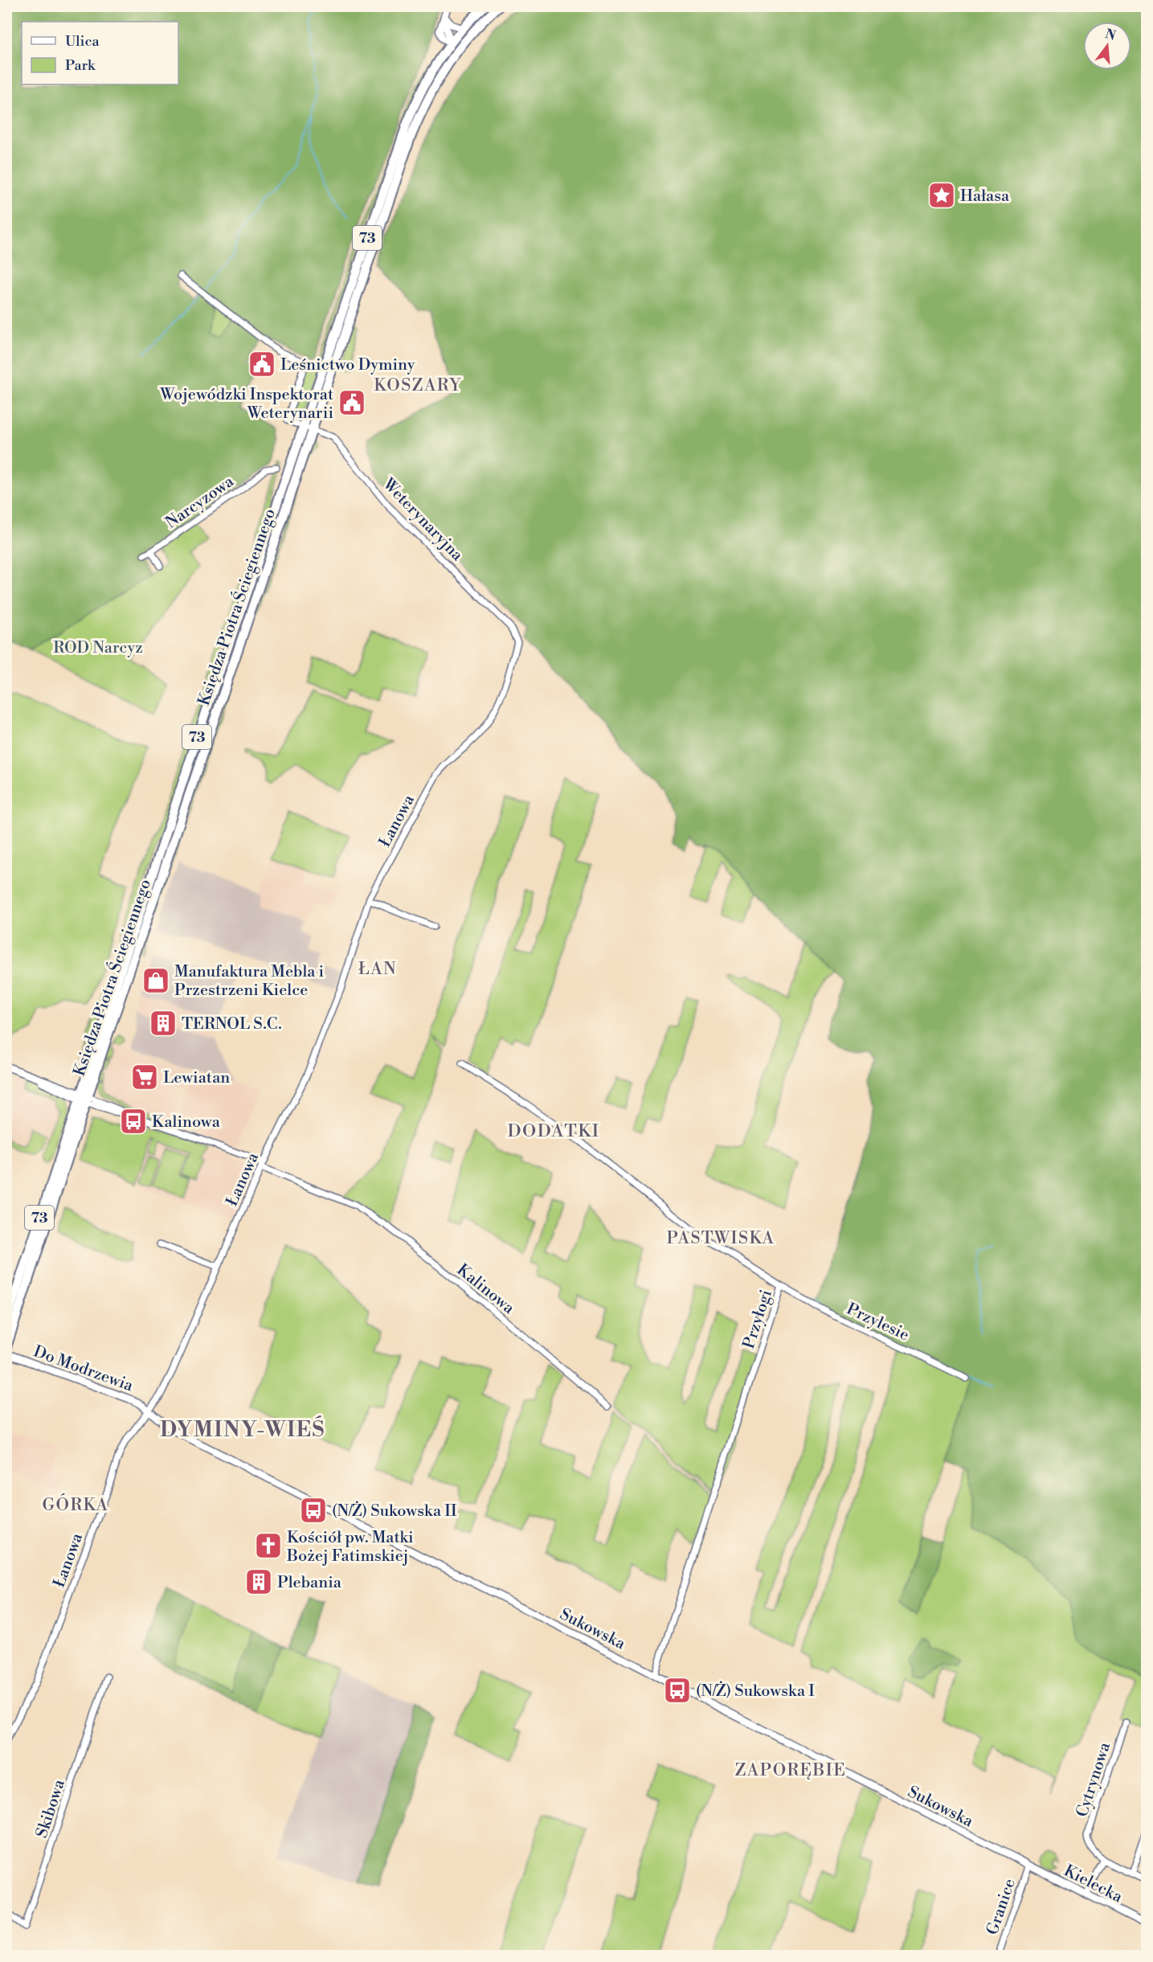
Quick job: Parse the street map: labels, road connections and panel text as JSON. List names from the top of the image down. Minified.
{"streets":{"main road":["73","Księdza Piotra Ściegiennego"],"street":["Narcyzowa","Weterynaryjna","Łanowa","Kalinowa","Przyłogi","Przylesie","Do Modrzewia","Sukowska","Cytrynowa","Skibowa","Kielecka","Granice"]},"crossings":[["73","Księdza Piotra Ściegiennego"],["Weterynaryjna","Księdza Piotra Ściegiennego"],["Weterynaryjna","Łanowa"],["Księdza Piotra Ściegiennego","Kalinowa"],["Łanowa","Kalinowa"],["Łanowa","Do Modrzewia"],["Łanowa","Sukowska"],["Przyłogi","Przylesie"],["Przyłogi","Sukowska"],["Do Modrzewia","Sukowska"],["Sukowska","Kielecka"],["Sukowska","Granice"],["Kielecka","Granice"]],"districts":["KOSZARY","ŁAN","DODATKI","PASTWISKA","DYMINY-WIEŚ","GÓRKA","ZAPORĘBIE"],"parks":["ROD Narcyz"],"places":{"place":["Hałasa"],"public building":["Leśnictwo Dyminy","Wojewódzki Inspektorat Weterynarii"],"shop":["Manufaktura Mebla i Przestrzeni Kielce"],"building":["TERNOL S.C.","Plebania"],"supermarket":["Lewiatan"],"bus stop":["Kalinowa","(N/Ż) Sukowska II","(N/Ż) Sukowska I"],"church":["Kościół pw. Matki Bożej Fatimskiej"]},"legend":["Ulica","Park"],"north":"top"}
